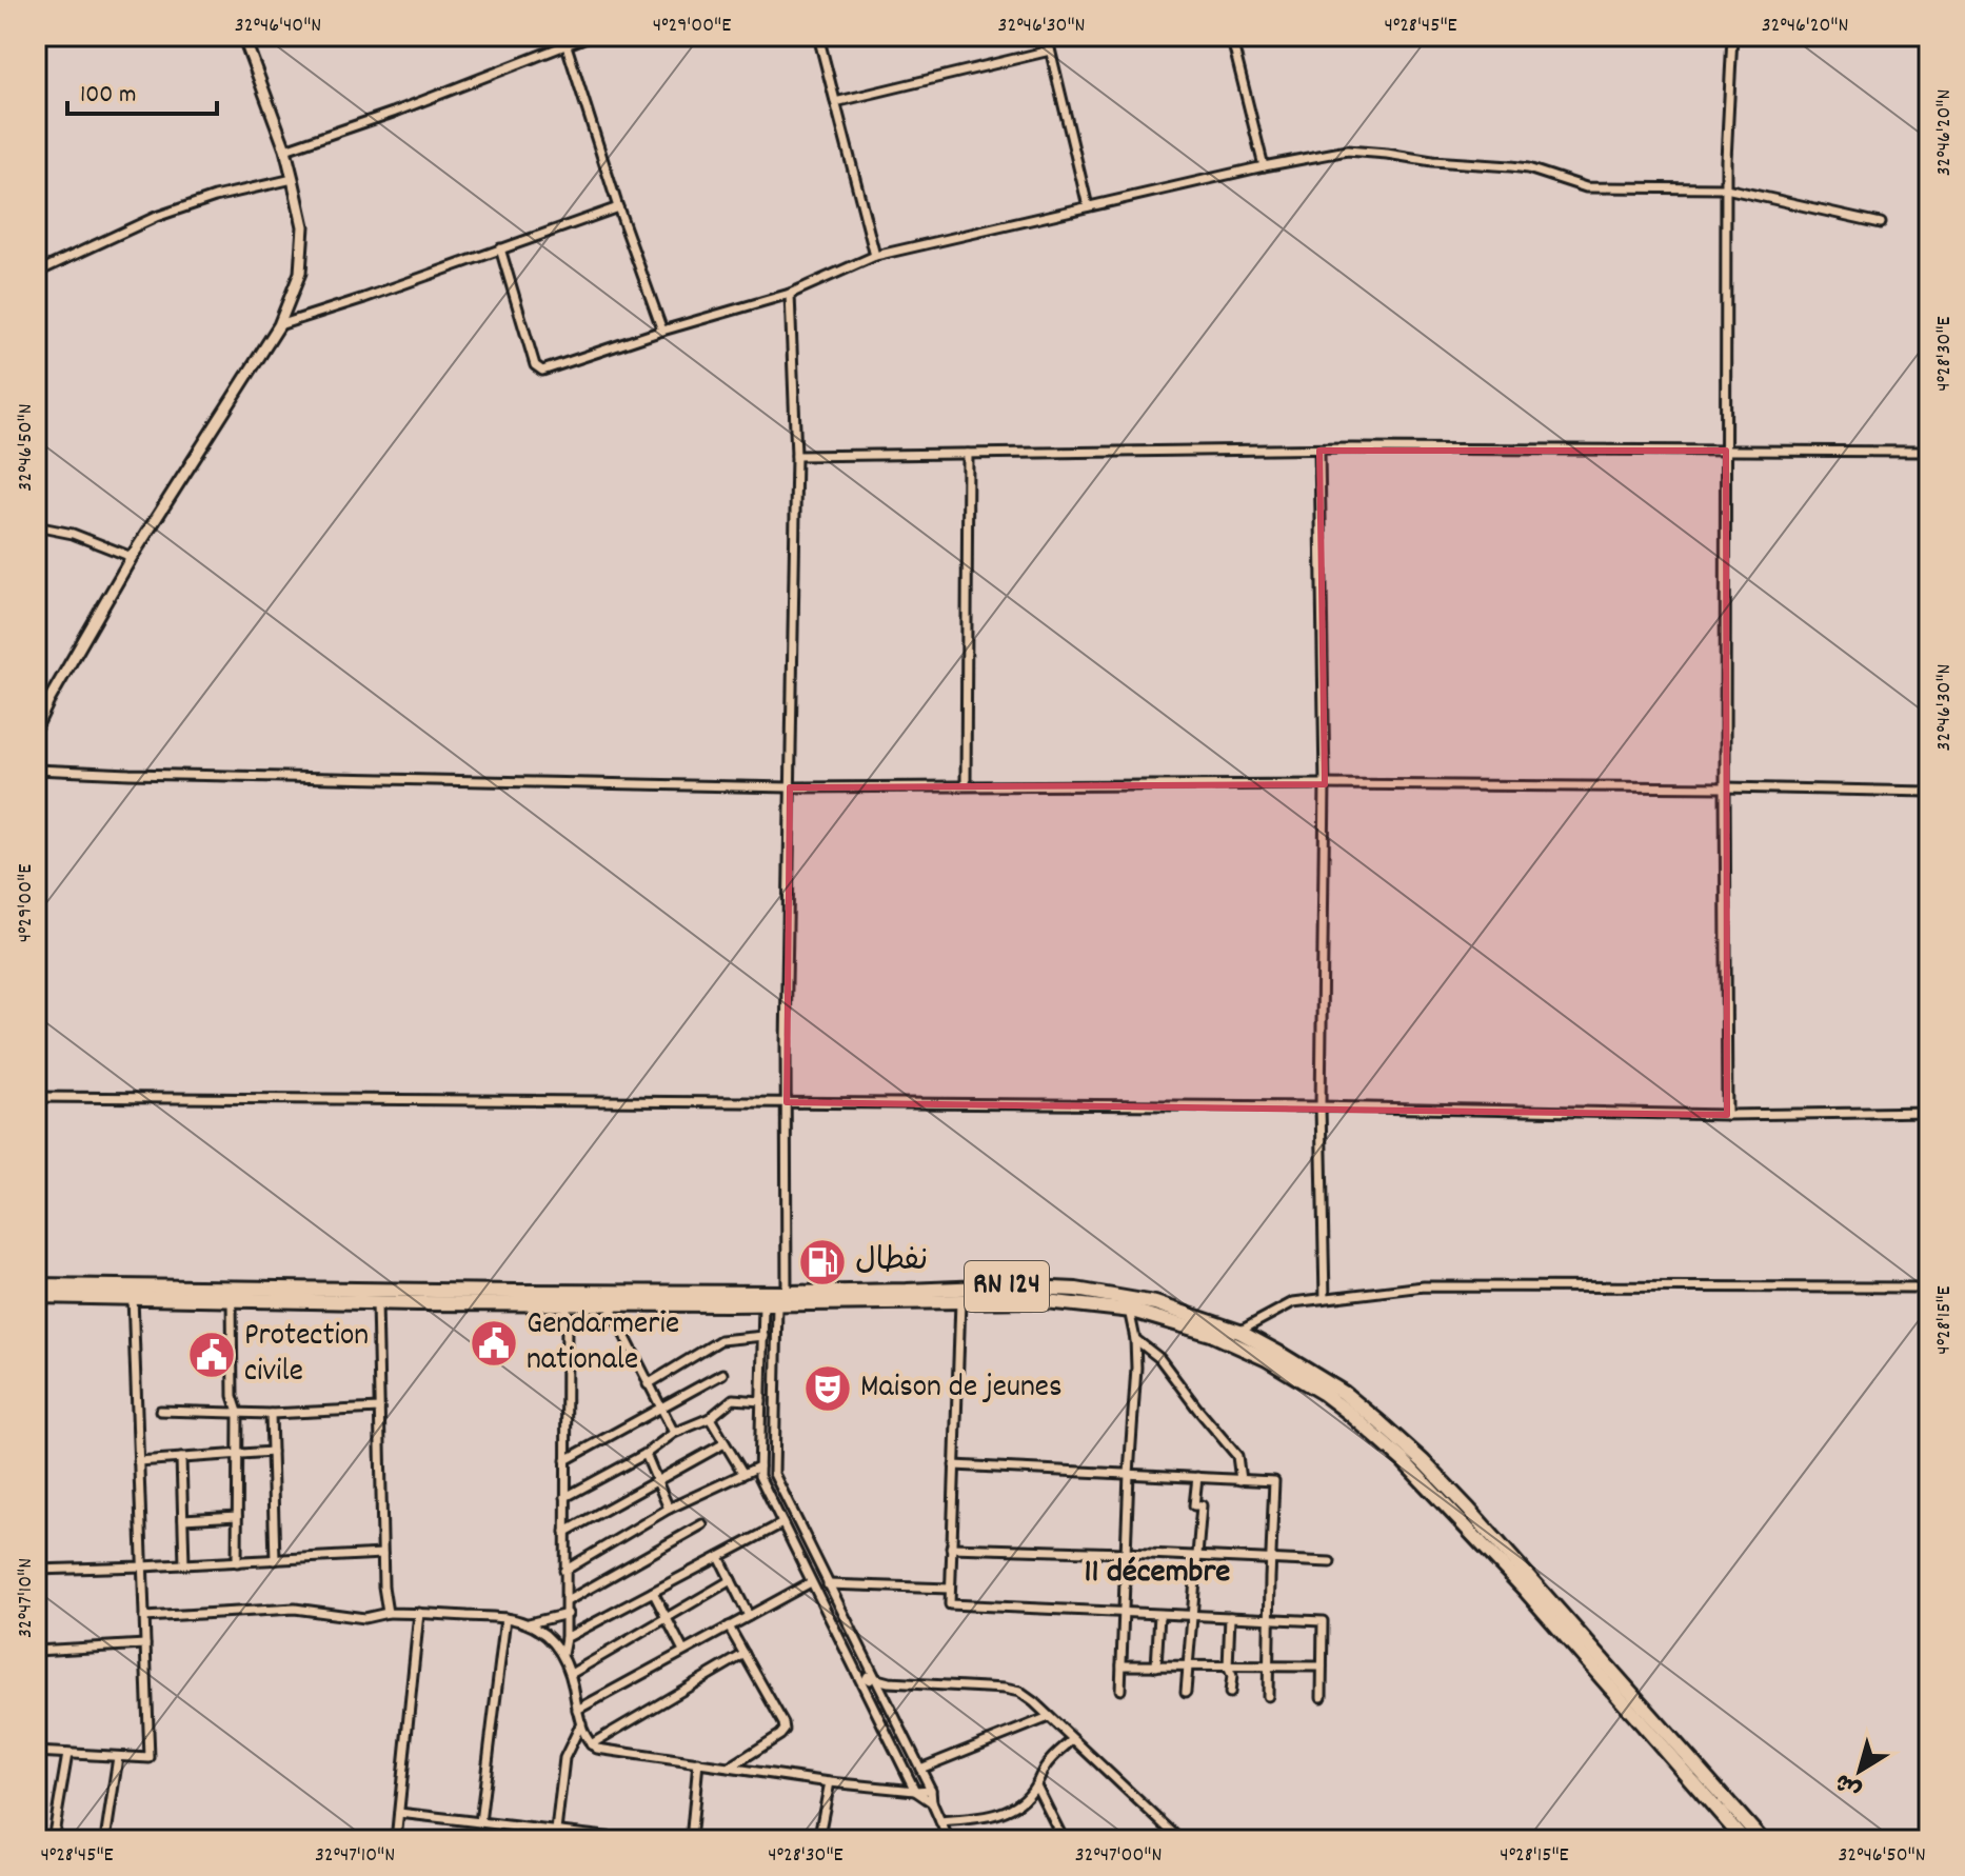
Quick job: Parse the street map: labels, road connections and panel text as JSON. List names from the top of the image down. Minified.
{"streets":{"main road":["RN 124"]},"districts":["11 décembre"],"places":{"fuel station":["نفطال"],"public building":["Gendarmerie nationale","Protection civile"],"theatre":["Maison de jeunes"]},"scale_bar":"100 m","north":"bottom left","coordinates":["32°46'40\"N","4°29'00\"E","32°46'30\"N","4°28'45\"E","32°46'20\"N","4°28'30\"E","32°46'50\"N","4°28'15\"E","32°47'10\"N","32°47'00\"N"]}
